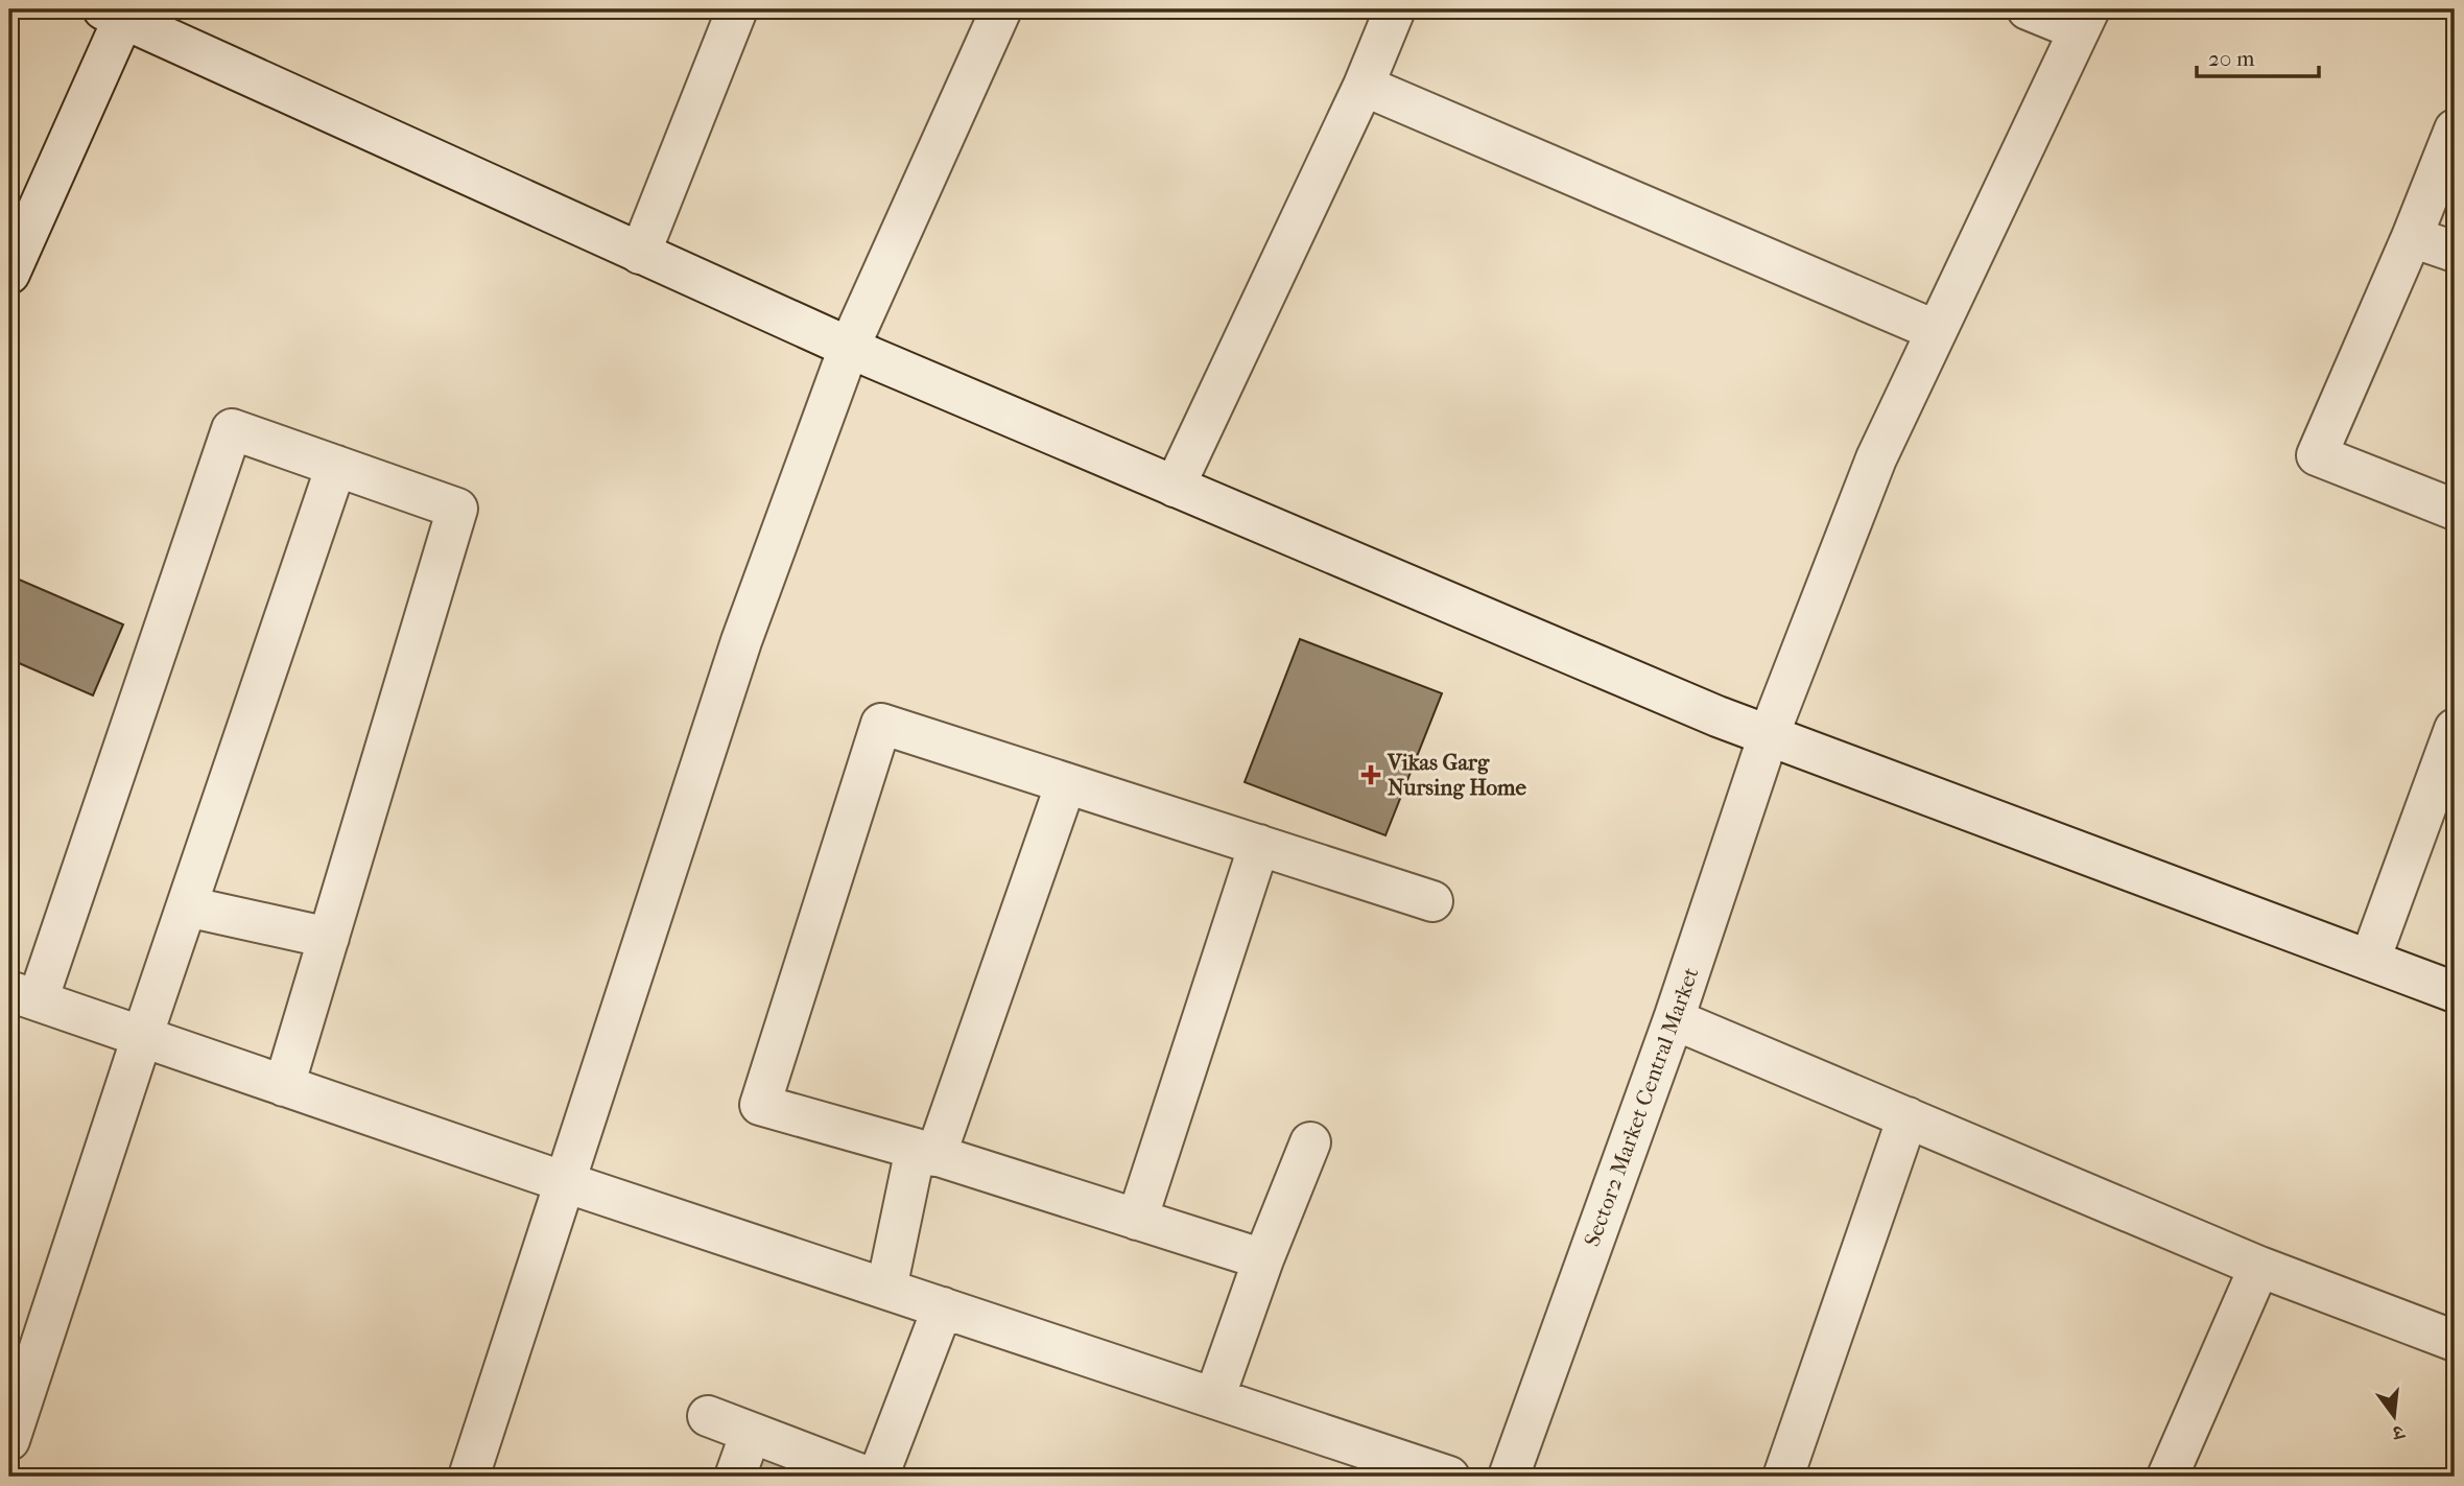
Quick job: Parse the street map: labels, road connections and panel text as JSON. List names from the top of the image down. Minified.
{"streets":{"street":["Sector2 Market Central Market"]},"places":{"health":["Vikas Garg Nursing Home"]},"scale_bar":"20 m","north":"bottom"}
